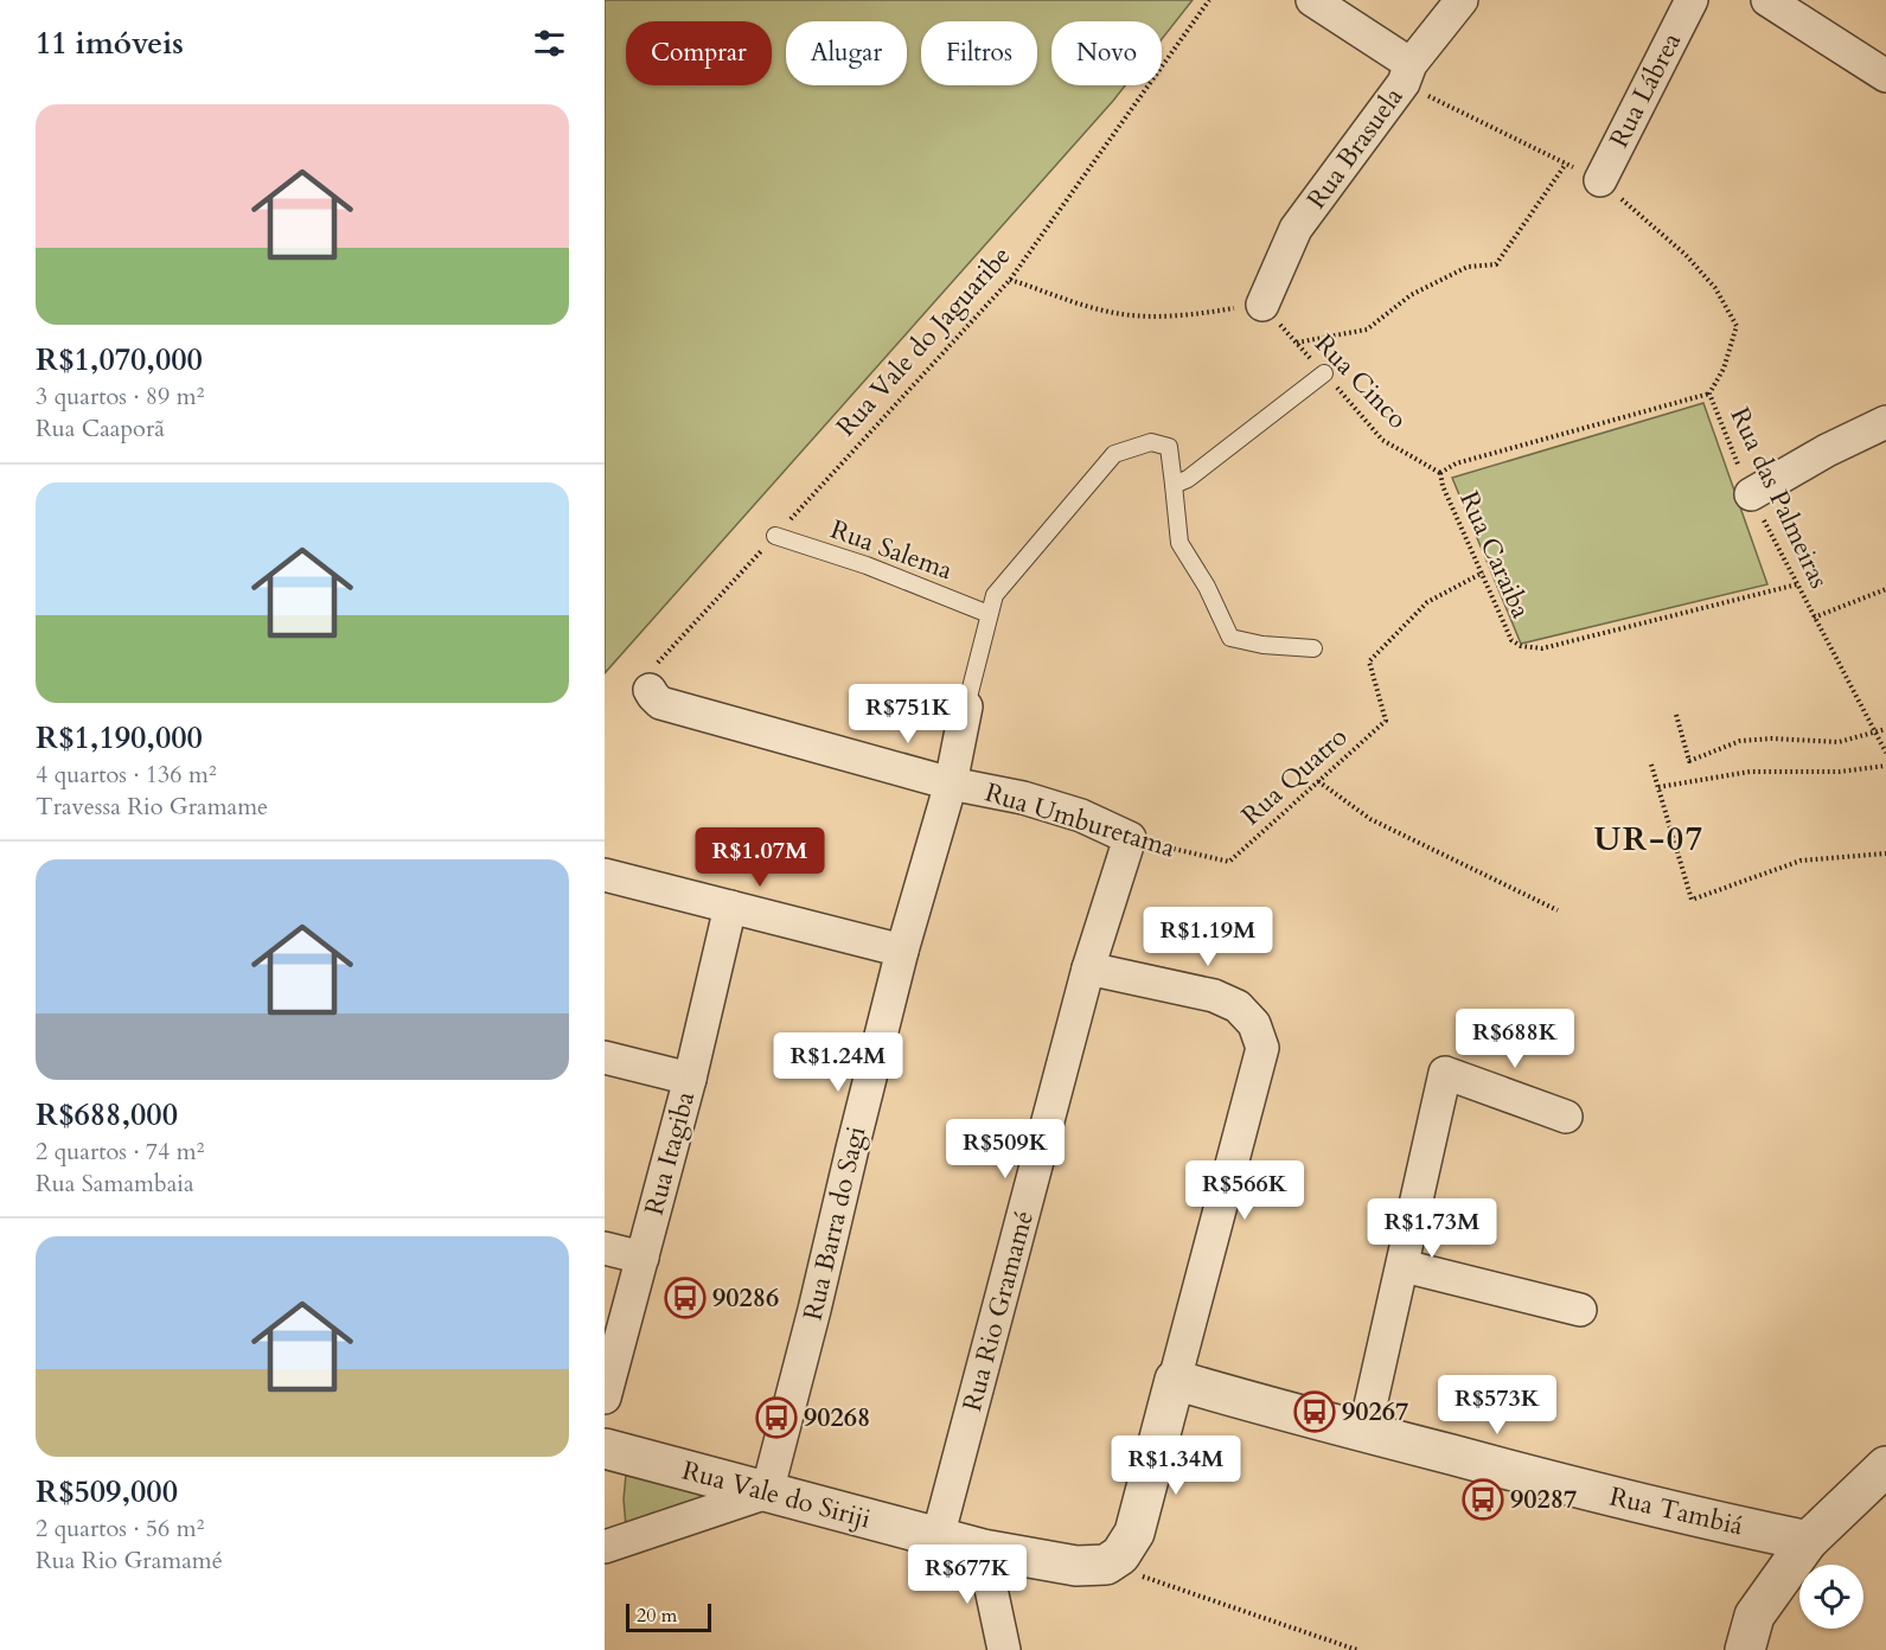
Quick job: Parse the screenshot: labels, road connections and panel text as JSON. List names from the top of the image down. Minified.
{"streets":{"street":["Rua Lábrea","Rua Brasuela","Rua Umburetama","Rua Itagiba","Rua Barra do Sagi","Rua Rio Gramamé","Rua Vale do Siriji","Rua Tambiá"],"lane":["Rua Salema"],"path":["Rua Vale do Jaguaribe","Rua Cinco","Rua das Palmeiras","Rua Caraiba","Rua Quatro"]},"crossings":[["Rua Lábrea","Rua das Palmeiras"],["Rua Brasuela","Rua Cinco"],["Rua Brasuela","Rua das Palmeiras"],["Rua Vale do Jaguaribe","Rua Salema"],["Rua Vale do Jaguaribe","Rua Umburetama"],["Rua Cinco","Rua Caraiba"],["Rua das Palmeiras","Rua Caraiba"],["Rua Caraiba","Rua Quatro"],["Rua Quatro","Rua Umburetama"],["Rua Umburetama","Rua Barra do Sagi"],["Rua Umburetama","Rua Rio Gramamé"],["Rua Barra do Sagi","Rua Vale do Siriji"],["Rua Rio Gramamé","Rua Vale do Siriji"]],"districts":["UR-07"],"places":{"bus stop":["90286","90267","90268","90287"]},"scale_bar":"20 m","page":{"heading":"11 imóveis","chip":["Comprar","Alugar","Filtros","Novo"],"list":[{"name":"R$1,070,000","note":"3 quartos · 89 m² · Rua Caaporã"},{"name":"R$1,190,000","note":"4 quartos · 136 m² · Travessa Rio Gramame"},{"name":"R$688,000","note":"2 quartos · 74 m² · Rua Samambaia"},{"name":"R$509,000","note":"2 quartos · 56 m² · Rua Rio Gramamé"}],"price":["R$751K","R$1.07M","R$1.19M","R$688K","R$1.24M","R$509K","R$566K","R$1.73M","R$573K","R$1.34M","R$677K"],"scale":"20 m"}}
